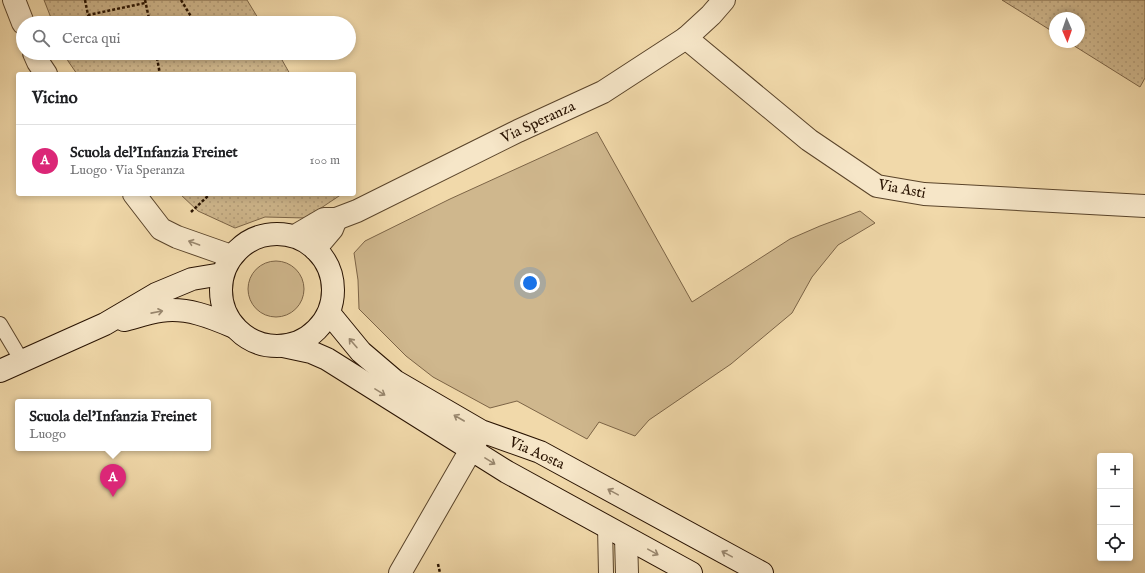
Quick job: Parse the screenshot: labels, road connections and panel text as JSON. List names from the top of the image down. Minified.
{"streets":{"street":["Via Speranza","Via Asti","Via Aosta"]},"crossings":[["Via Speranza","Via Asti"],["Via Speranza","Via Aosta"]],"north":"bottom","page":{"search":"Cerca qui","heading":"Vicino","list":[{"mark":"A","name":"Scuola del'Infanzia Freinet","note":"Luogo · Via Speranza","value":"100 m"}],"popup":["Scuola del'Infanzia Freinet","Luogo"],"map_buttons":["+","−"],"pins":"A"}}
